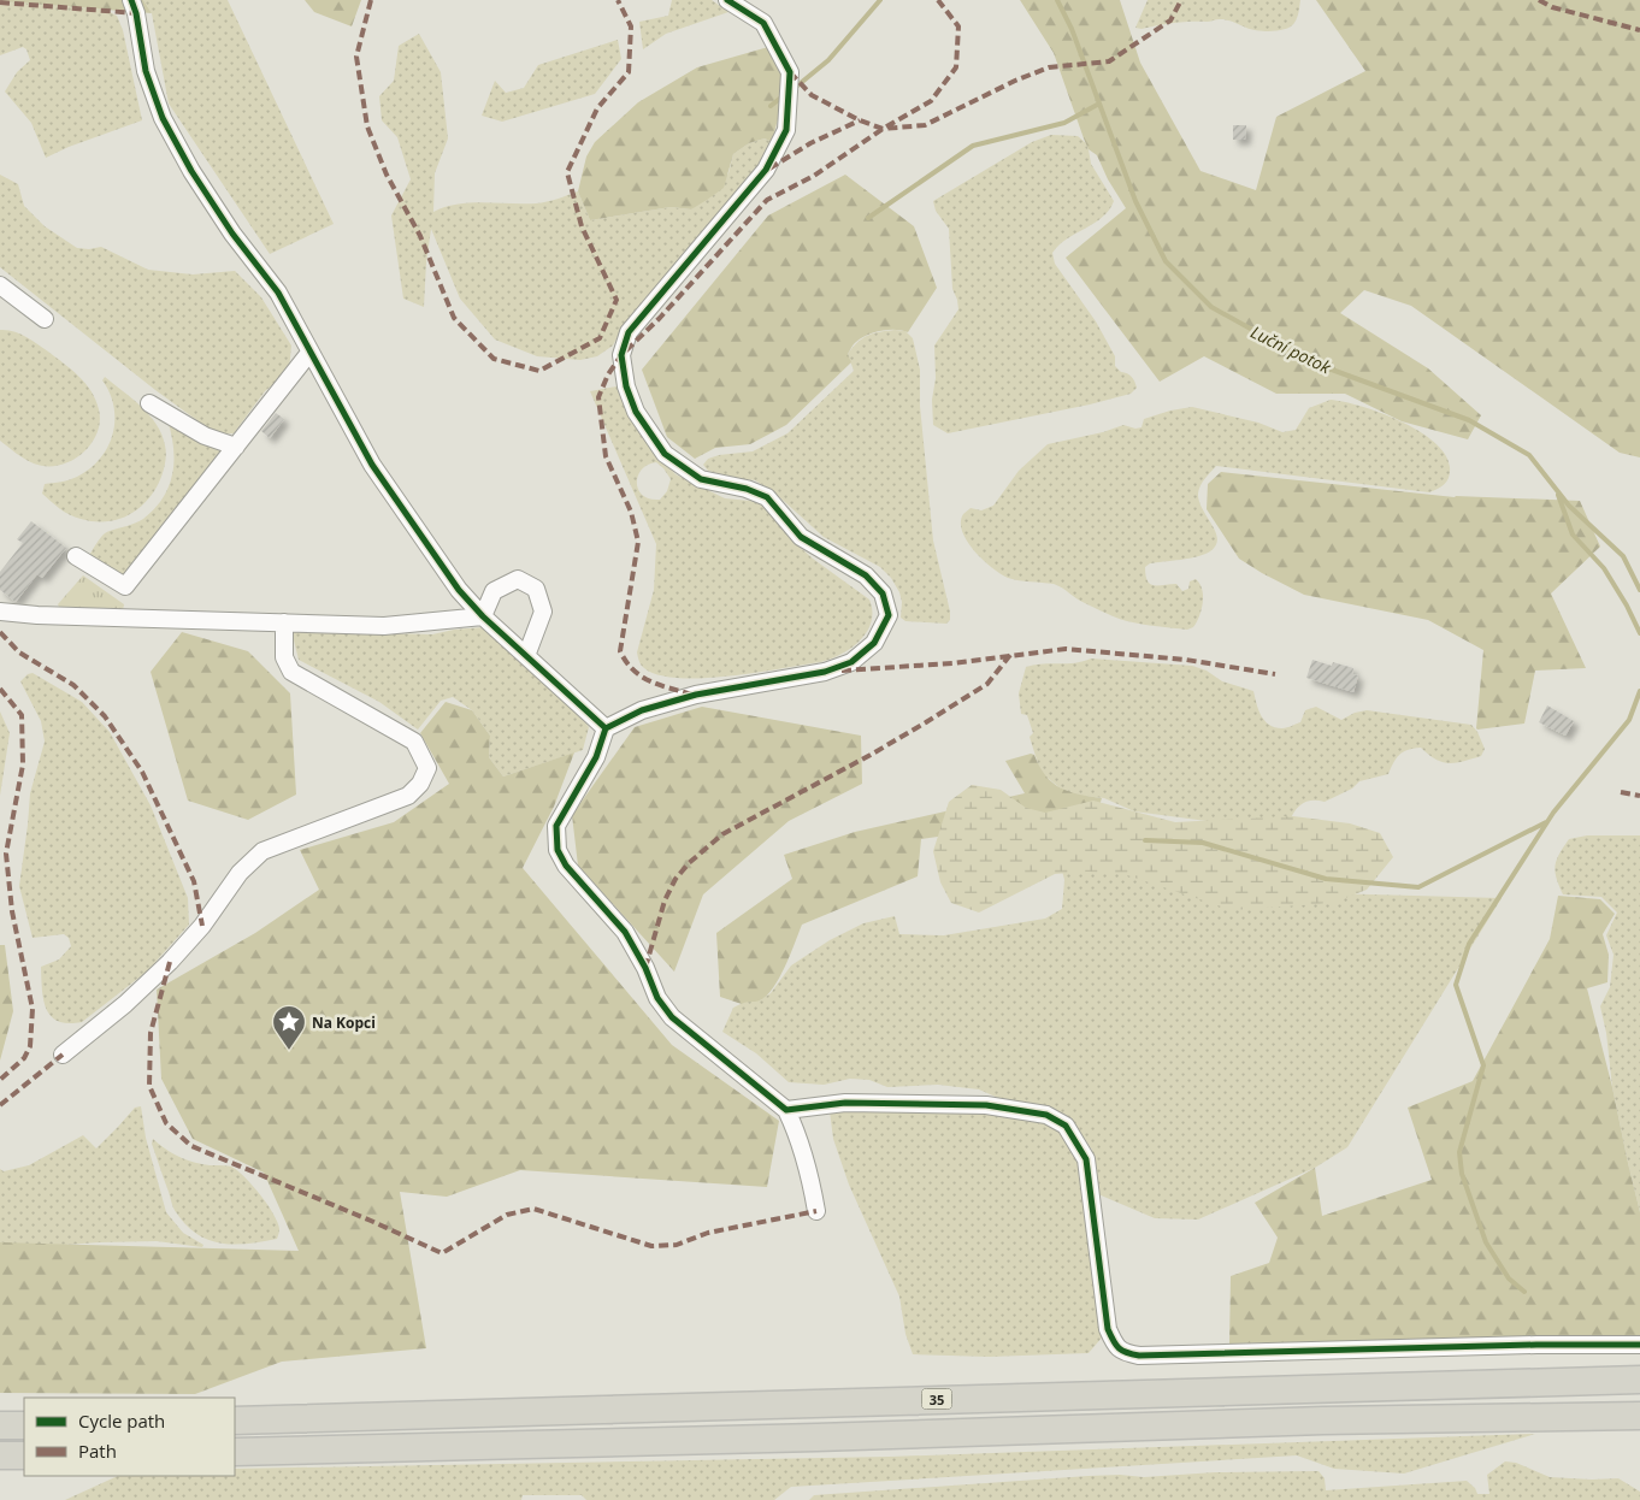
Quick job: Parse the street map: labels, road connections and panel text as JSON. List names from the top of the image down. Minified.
{"streets":{"highway":["35"]},"water":["Luční potok"],"places":{"place":["Na Kopci"]},"legend":["Cycle path","Path"]}
